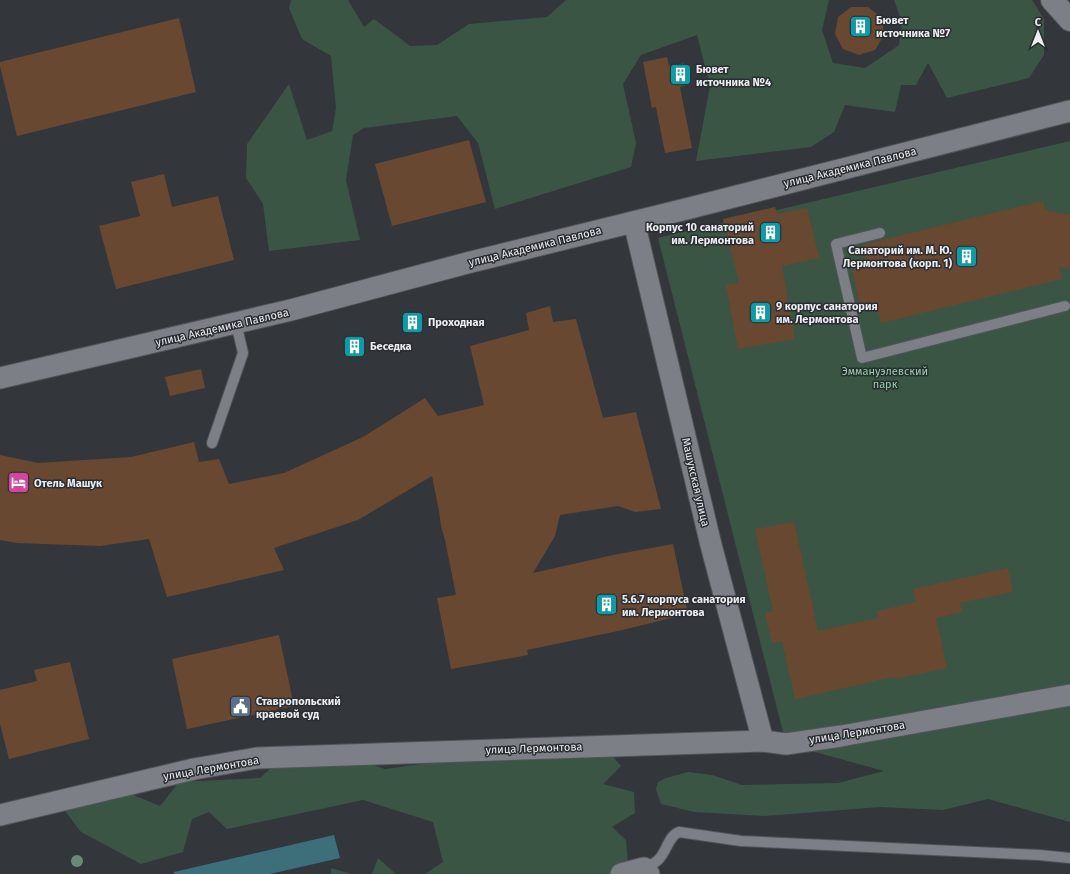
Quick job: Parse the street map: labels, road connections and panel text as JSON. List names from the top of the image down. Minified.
{"streets":{"street":["улица Академика Павлова","Машукская улица","улица Лермонтова"]},"crossings":[["улица Академика Павлова","Машукская улица"],["Машукская улица","улица Лермонтова"]],"parks":["Эммануэлевский парк"],"places":{"building":["Бювет источника №7","Бювет источника №4","Корпус 10 санаторий им. Лермонтова","Санаторий им. М. Ю. Лермонтова (корп. 1)","9 корпус санатория им. Лермонтова","Проходная","Беседка","5.6.7 корпуса санатория им. Лермонтова"],"hotel":["Отель Машук"],"public building":["Ставропольский краевой суд"]},"north":"top"}
